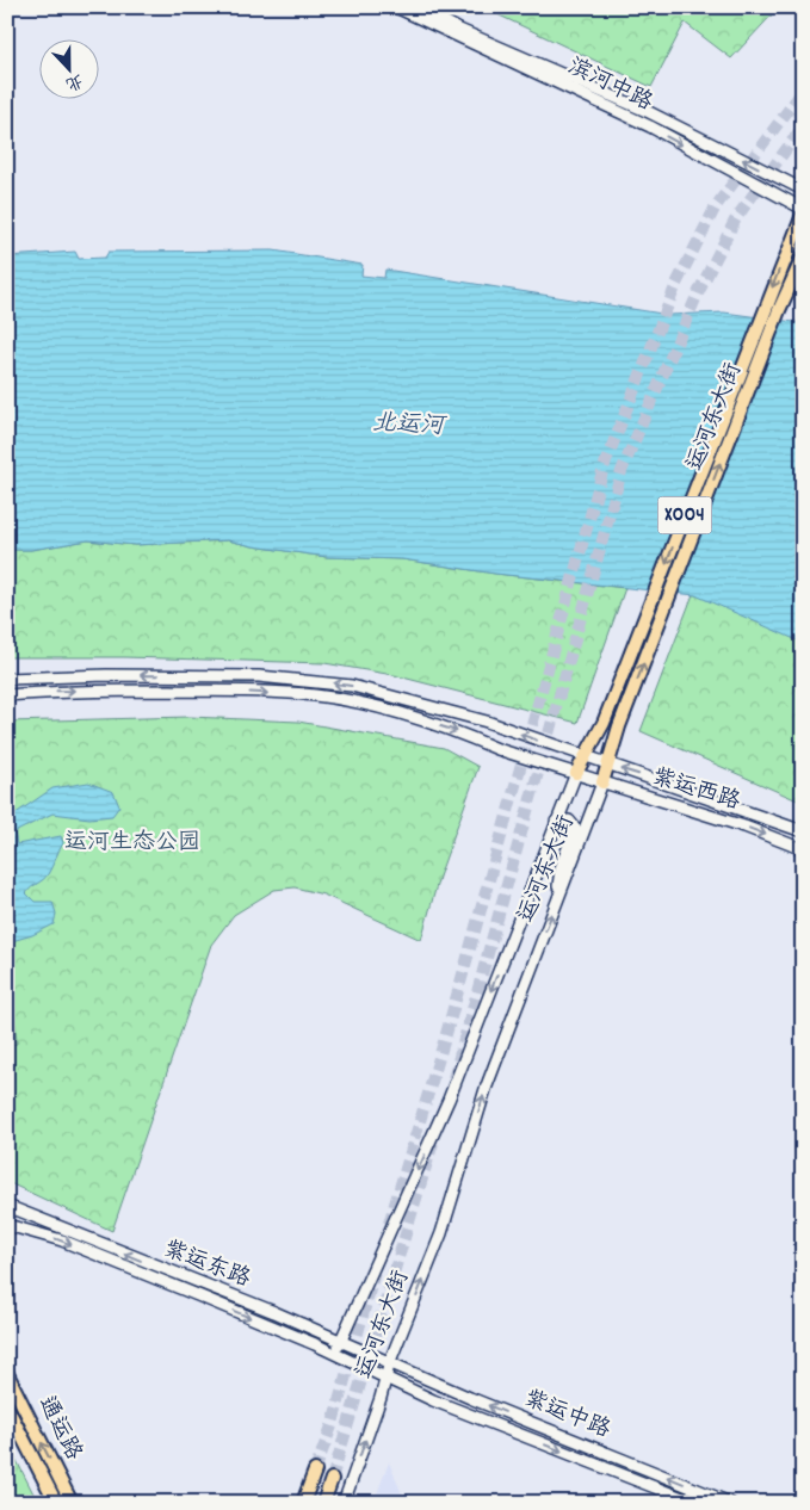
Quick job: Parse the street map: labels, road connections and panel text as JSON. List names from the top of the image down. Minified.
{"streets":{"main road":["滨河中路","运河东大街","X004","紫运西路","紫运东路","紫运中路","通运路"]},"crossings":[["运河东大街","紫运西路"],["运河东大街","紫运东路"],["运河东大街","紫运中路"],["紫运东路","紫运中路"]],"water":["北运河"],"parks":["运河生态公园"],"north":"bottom"}
